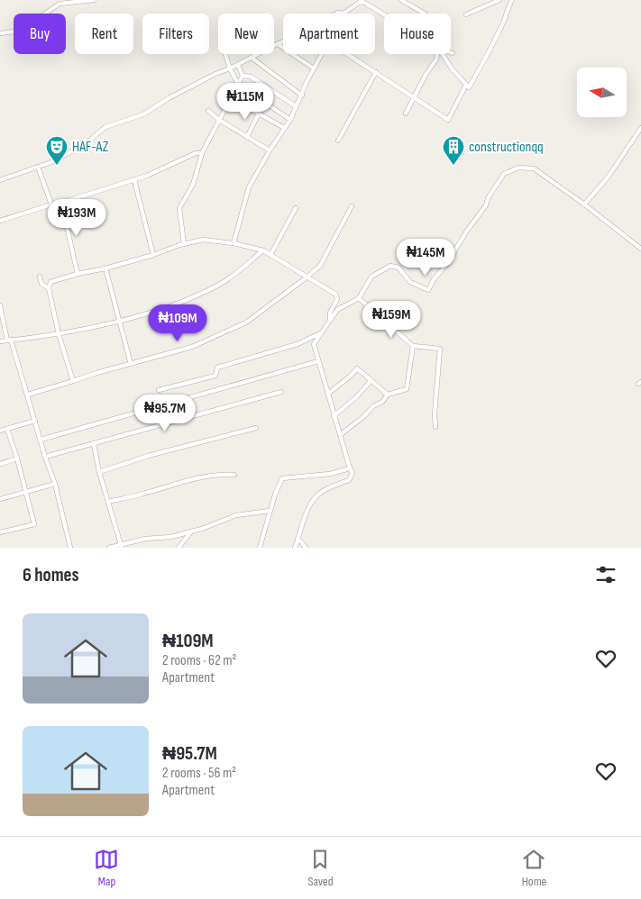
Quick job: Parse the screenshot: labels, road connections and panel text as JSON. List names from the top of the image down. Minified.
{"places":{"theatre":["HAF-AZ"],"building":["constructionqq"]},"north":"left","page":{"chip":["Buy","Rent","Filters","New","Apartment","House"],"price":["₦115M","₦193M","₦145M","₦159M","₦109M","₦95.7M"],"heading":"6 homes","list":[{"name":"₦109M","note":"2 rooms · 62 m² · Apartment"},{"name":"₦95.7M","note":"2 rooms · 56 m² · Apartment"}],"tabs":["Map","Saved","Home"]}}
